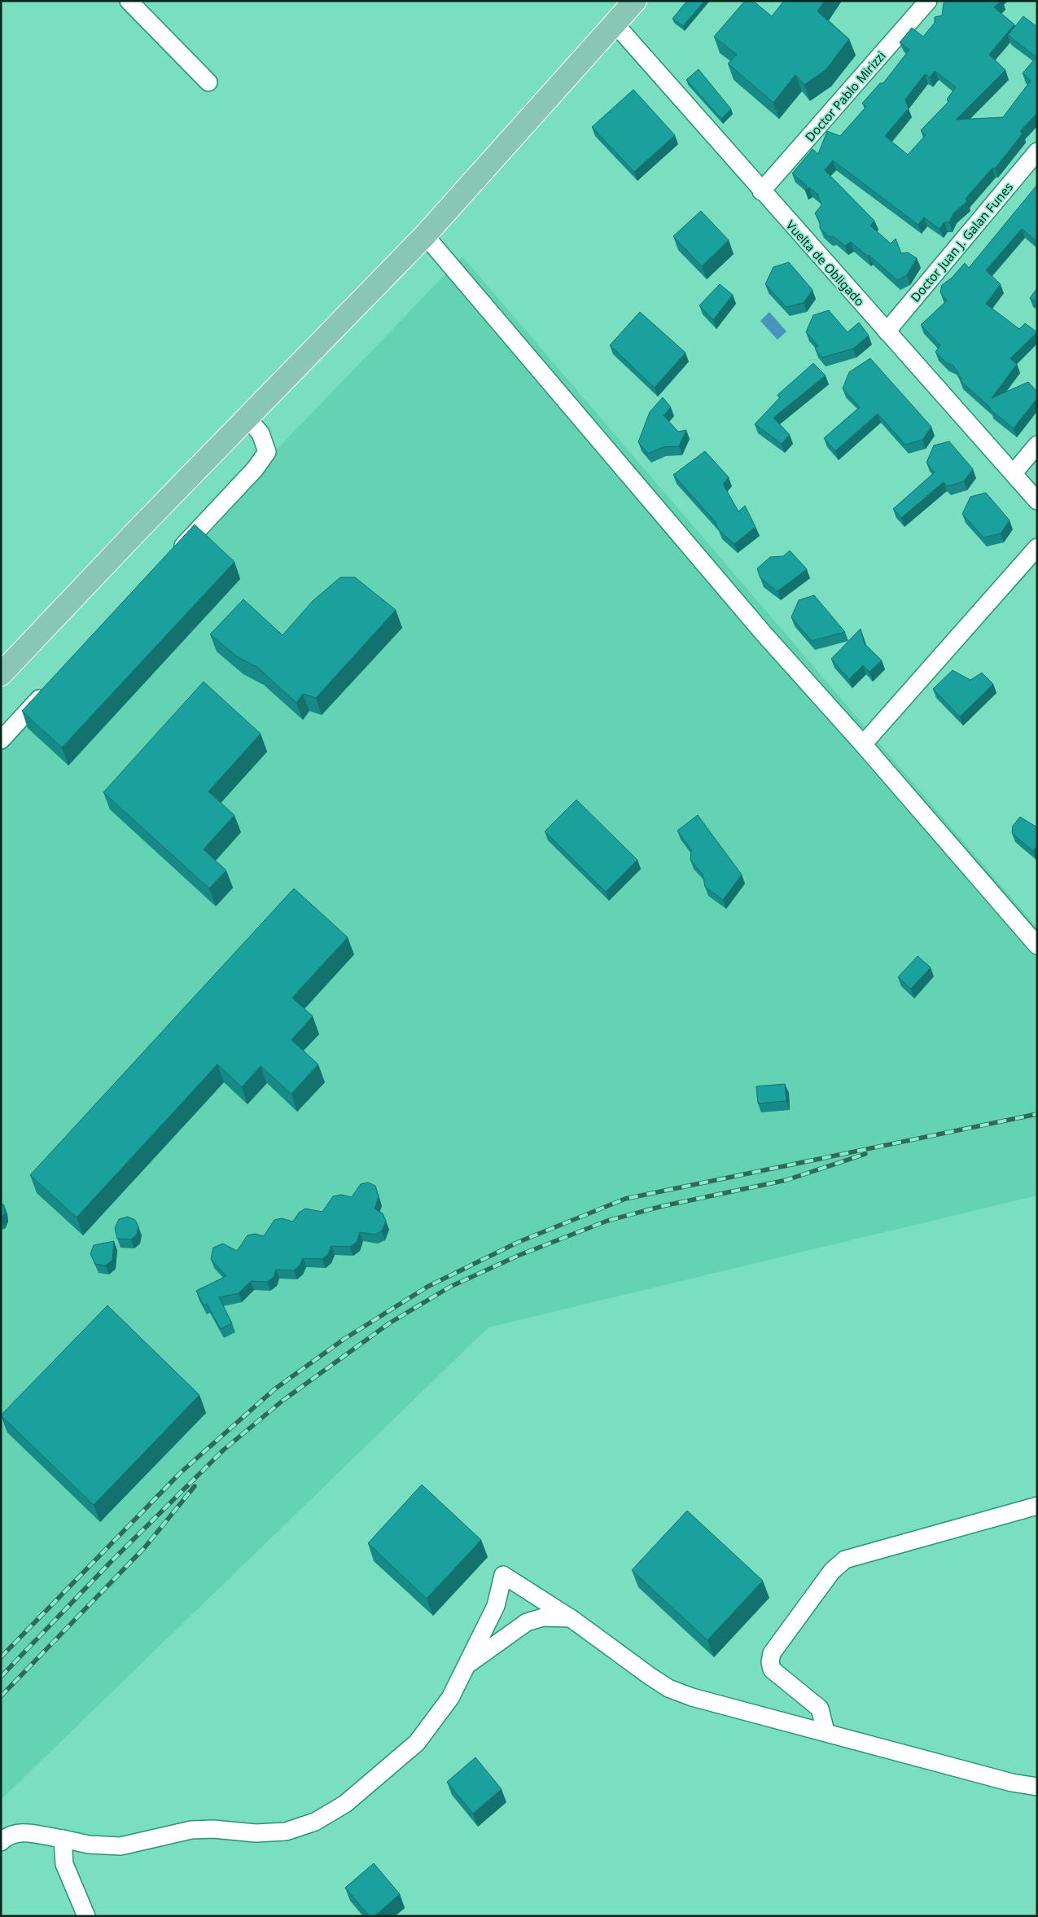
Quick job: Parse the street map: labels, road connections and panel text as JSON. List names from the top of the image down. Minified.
{"streets":{"street":["Doctor Pablo Mirizzi","Doctor Juan J. Galan Funes","Vuelta de Obligado"]},"crossings":[["Doctor Pablo Mirizzi","Vuelta de Obligado"],["Doctor Juan J. Galan Funes","Vuelta de Obligado"]]}
